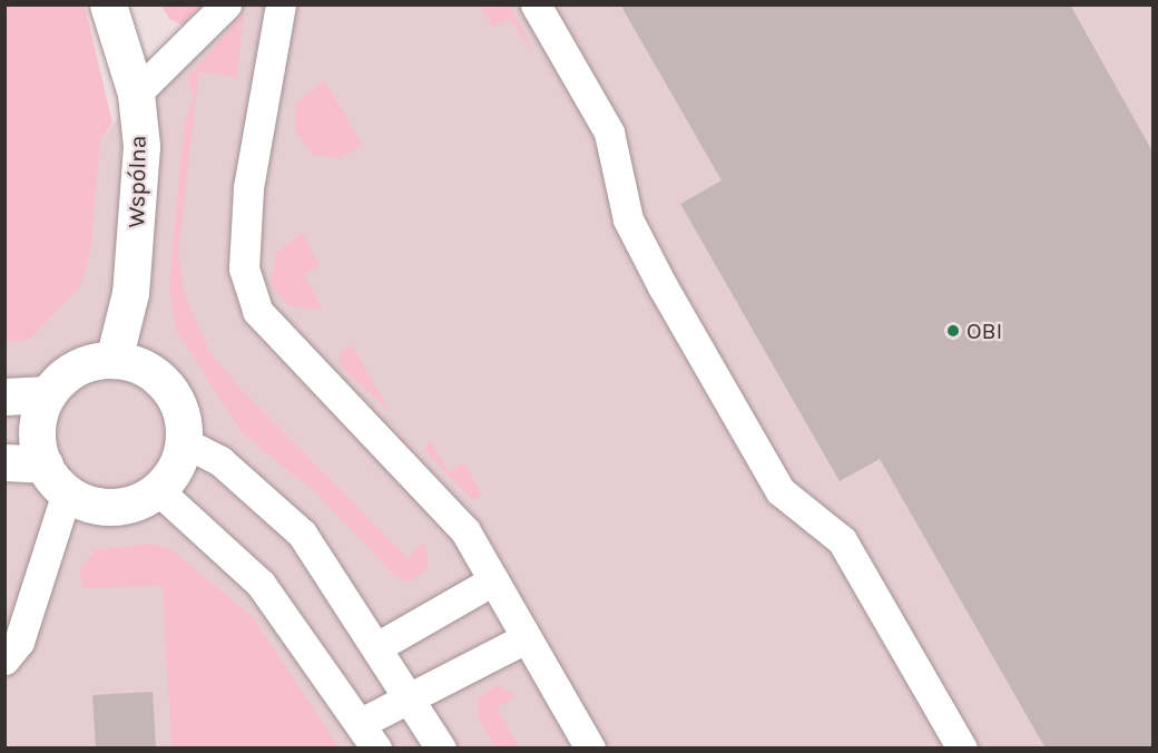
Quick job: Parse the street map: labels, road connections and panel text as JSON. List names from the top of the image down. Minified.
{"streets":{"street":["Wspólna"]},"places":["OBI"]}
